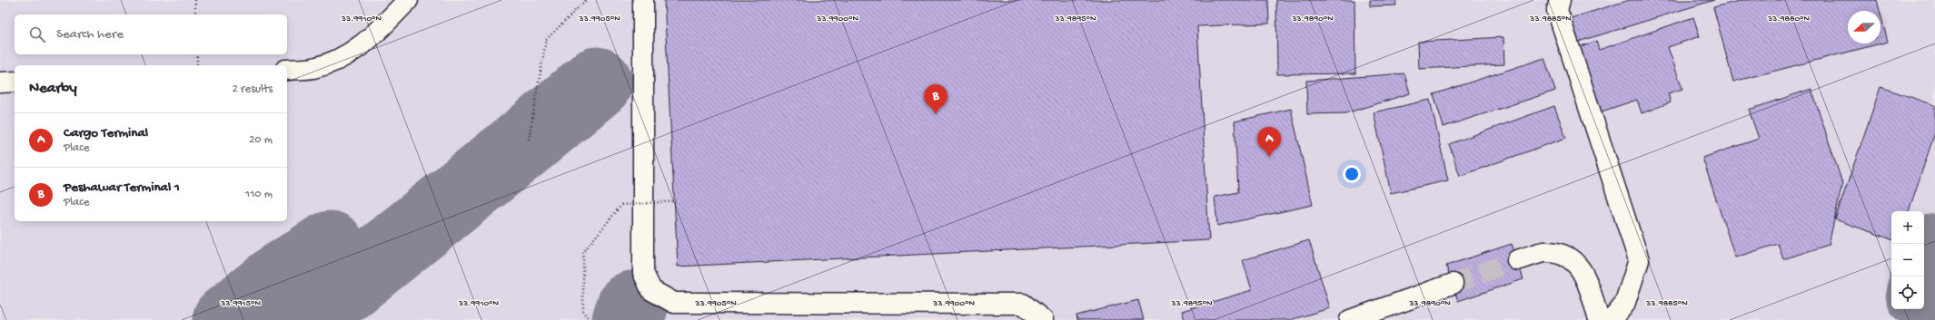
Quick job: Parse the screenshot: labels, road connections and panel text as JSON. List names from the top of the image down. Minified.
{"north":"left","page":{"search":"Search here","heading":["Nearby","2 results"],"pins":["B","A"],"list":[{"mark":"A","name":"Cargo Terminal","note":"Place","value":"20 m"},{"mark":"B","name":"Peshawar Terminal 1","note":"Place","value":"110 m"}],"map_buttons":["+","−"]},"coordinates":["33.9905°N","33.9900°N","33.9880°N","33.9910°N","33.9895°N","33.9890°N","33.9885°N","33.9915°N"]}
